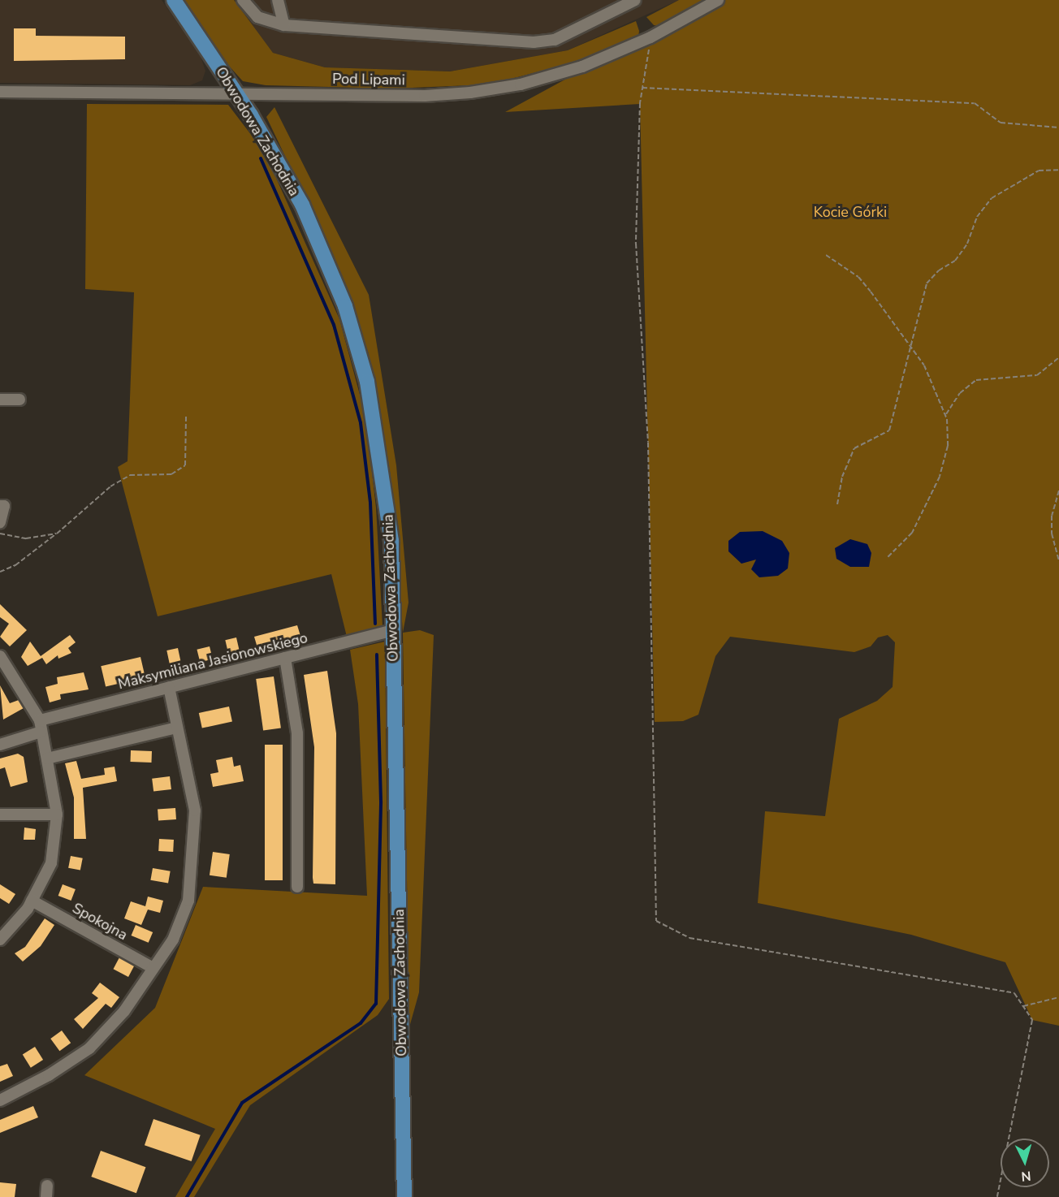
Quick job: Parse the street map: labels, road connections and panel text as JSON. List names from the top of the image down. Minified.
{"streets":{"main road":["Obwodowa Zachodnia"],"street":["Pod Lipami","Maksymiliana Jasionowskiego","Spokojna"]},"crossings":[["Pod Lipami","Obwodowa Zachodnia"],["Obwodowa Zachodnia","Maksymiliana Jasionowskiego"]],"parks":["Kocie Górki"],"north":"bottom"}
